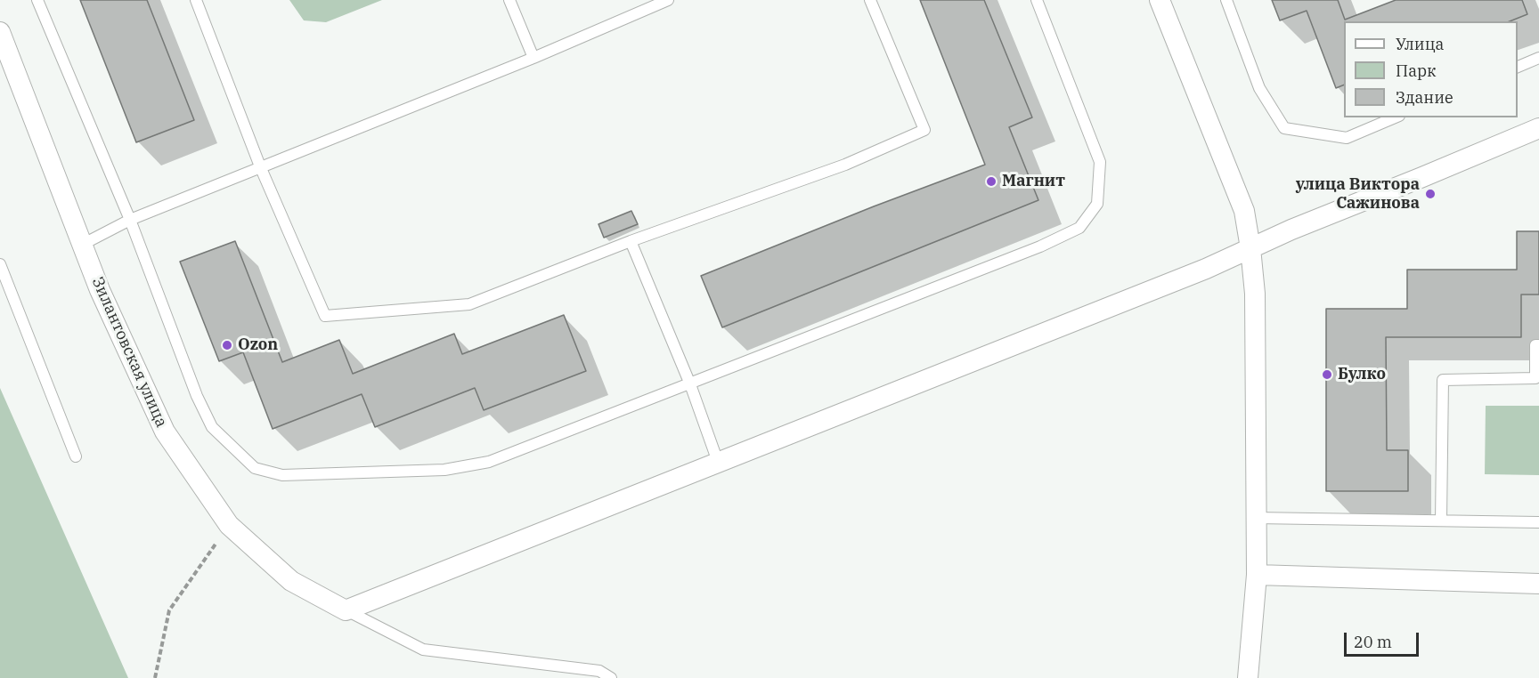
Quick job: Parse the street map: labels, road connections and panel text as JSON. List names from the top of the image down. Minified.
{"streets":{"street":["Зилантовская улица"]},"places":["Магнит","улица Виктора Сажинова","Ozon","Булко"],"legend":["Улица","Парк","Здание"],"scale_bar":"20 m"}
